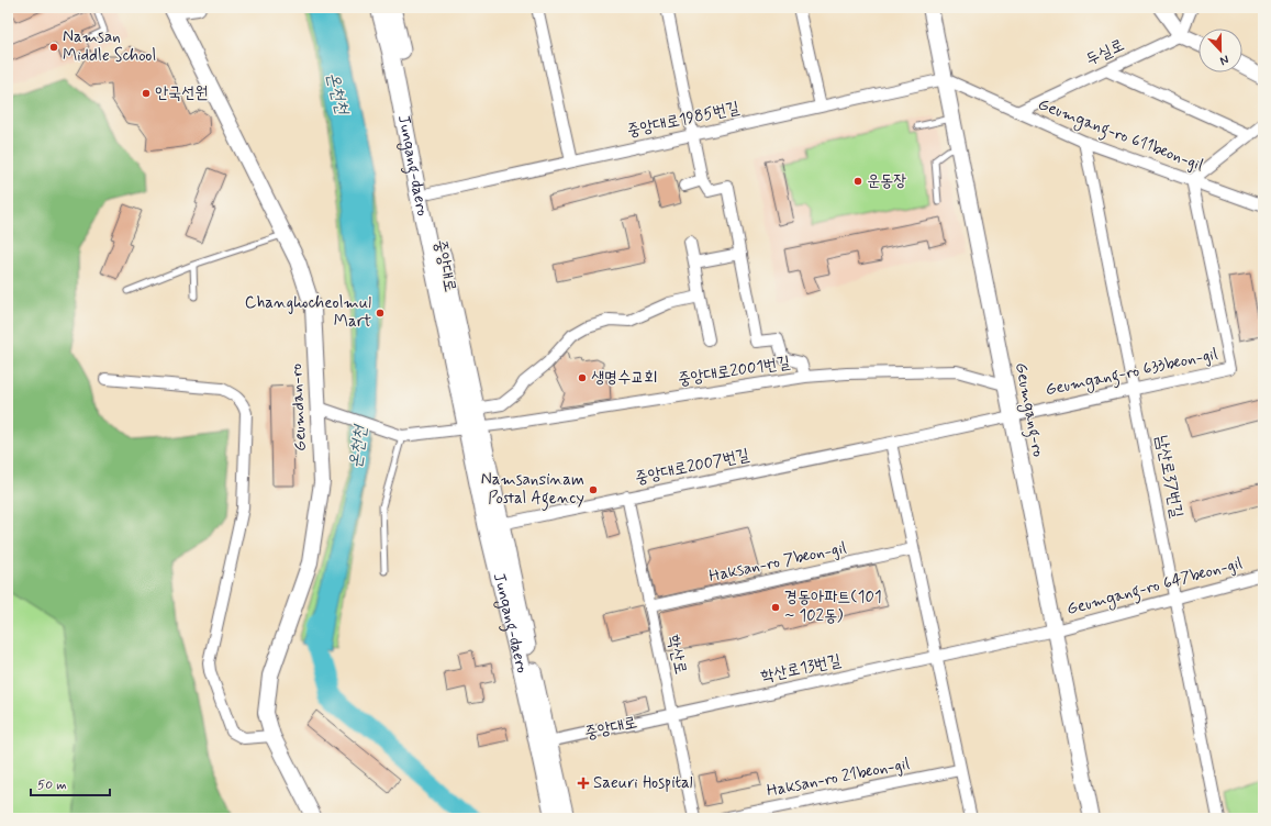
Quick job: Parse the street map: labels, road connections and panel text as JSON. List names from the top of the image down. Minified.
{"streets":{"main road":["Jungang-daero","중앙대로"],"street":["두실로","중앙대로1985번길","Geumgang-ro 611beon-gil","중앙대로2001번길","Geumgang-ro 633beon-gil","Geumdan-ro","Geumgang-ro","중앙대로2007번길","남산로37번길","Haksan-ro 7beon-gil","Geumgang-ro 647beon-gil","학산로","학산로13번길","Haksan-ro 21beon-gil"]},"crossings":[["두실로","Geumgang-ro 611beon-gil"],["중앙대로1985번길","Geumgang-ro 611beon-gil"],["중앙대로1985번길","중앙대로"],["중앙대로1985번길","Geumgang-ro"],["Geumgang-ro 611beon-gil","Geumgang-ro 633beon-gil"],["Geumgang-ro 611beon-gil","Geumgang-ro"],["Geumgang-ro 611beon-gil","남산로37번길"],["Jungang-daero","중앙대로"],["Jungang-daero","중앙대로2001번길"],["Jungang-daero","중앙대로2007번길"],["중앙대로","중앙대로2001번길"],["중앙대로","학산로"],["중앙대로","학산로13번길"],["중앙대로2001번길","Geumgang-ro"],["Geumgang-ro 633beon-gil","Geumgang-ro"],["Geumgang-ro 633beon-gil","중앙대로2007번길"],["Geumgang-ro 633beon-gil","남산로37번길"],["Geumgang-ro","중앙대로2007번길"],["Geumgang-ro","Geumgang-ro 647beon-gil"],["Geumgang-ro","학산로13번길"],["중앙대로2007번길","학산로"],["남산로37번길","Geumgang-ro 647beon-gil"],["Haksan-ro 7beon-gil","학산로"],["Geumgang-ro 647beon-gil","학산로13번길"],["학산로","학산로13번길"]],"water":["온천천"],"places":{"other":["Namsan Middle School","안국선원","운동장","Changhocheolmul Mart","생명수교회","Namsansinam Postal Agency","경동아파트(101 ~ 102동)"],"health":["Saeuri Hospital"]},"scale_bar":"50 m","north":"bottom"}
